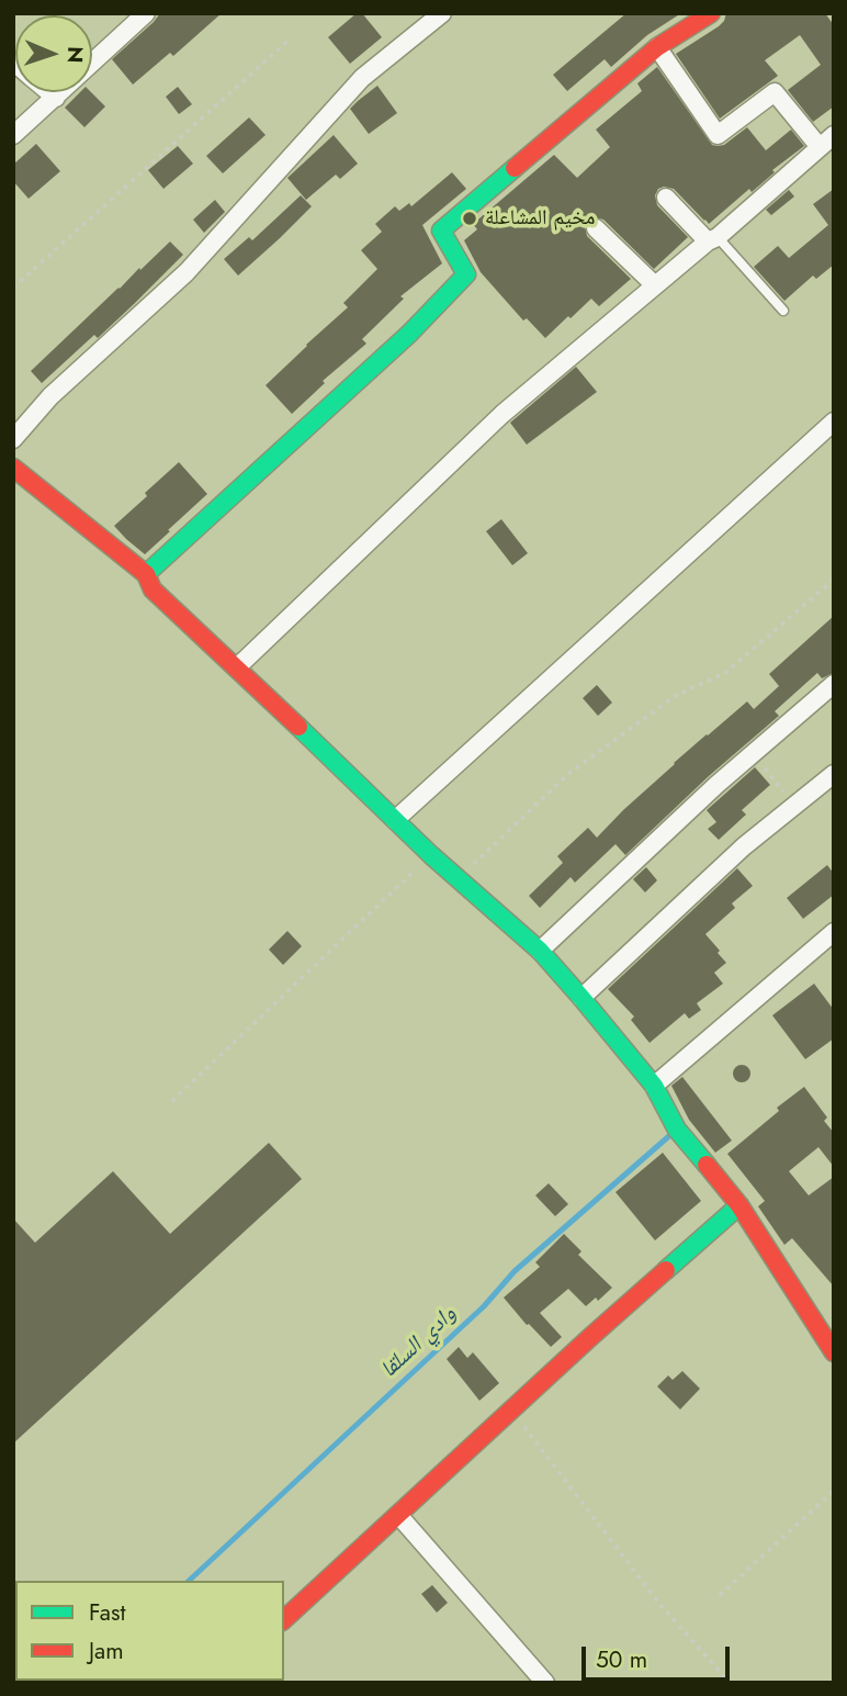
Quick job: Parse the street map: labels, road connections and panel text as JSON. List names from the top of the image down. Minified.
{"water":["وادي السلقا"],"places":["مخيم المشاعلة"],"legend":["Fast","Jam"],"scale_bar":"50 m","north":"right"}
